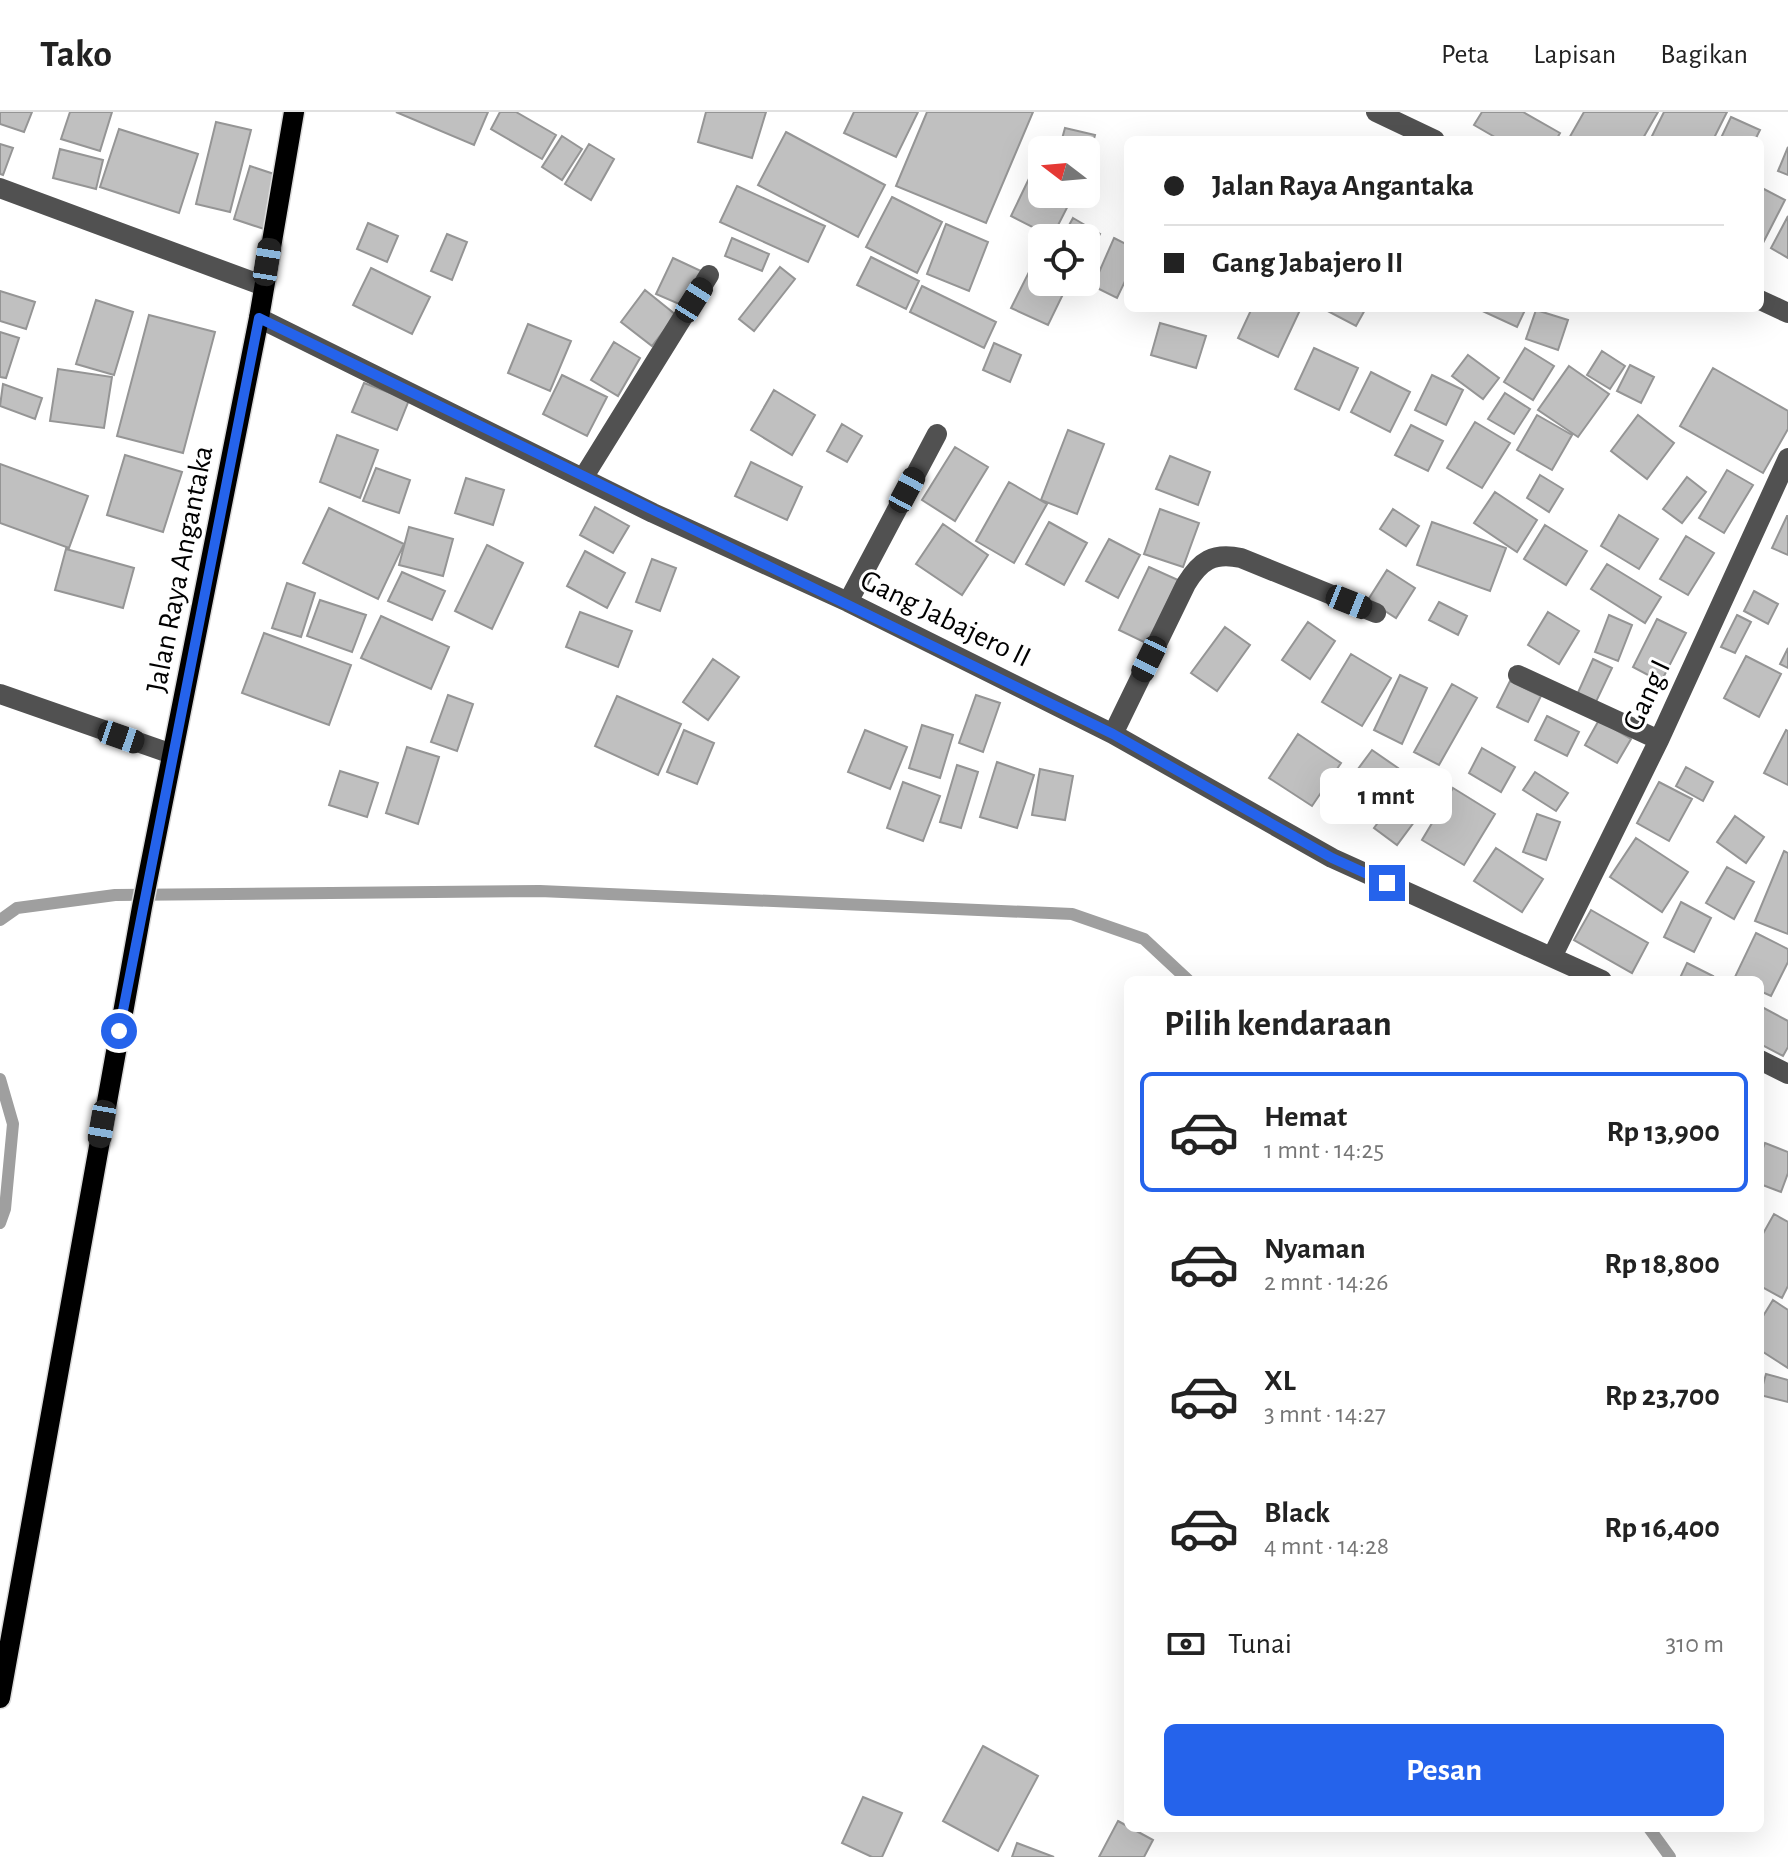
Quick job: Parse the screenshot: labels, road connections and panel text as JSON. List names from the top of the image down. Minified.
{"streets":{"main road":["Jalan Raya Angantaka"],"street":["Gang Jabajero II","Gang I"]},"crossings":[["Jalan Raya Angantaka","Gang Jabajero II"],["Gang Jabajero II","Gang I"]],"north":"left","page":{"header":"Tako","nav":["Peta","Lapisan","Bagikan"],"banner":["Jalan Raya Angantaka","Gang Jabajero II"],"bubble":"1 mnt","heading":"Pilih kendaraan","list":[{"name":"Hemat","note":"1 mnt · 14:25","value":"Rp 13,900"},{"name":"Nyaman","note":"2 mnt · 14:26","value":"Rp 18,800"},{"name":"XL","note":"3 mnt · 14:27","value":"Rp 23,700"},{"name":"Black","note":"4 mnt · 14:28","value":"Rp 16,400"}],"pay":["Tunai","310 m"],"buttons":"Pesan"}}
